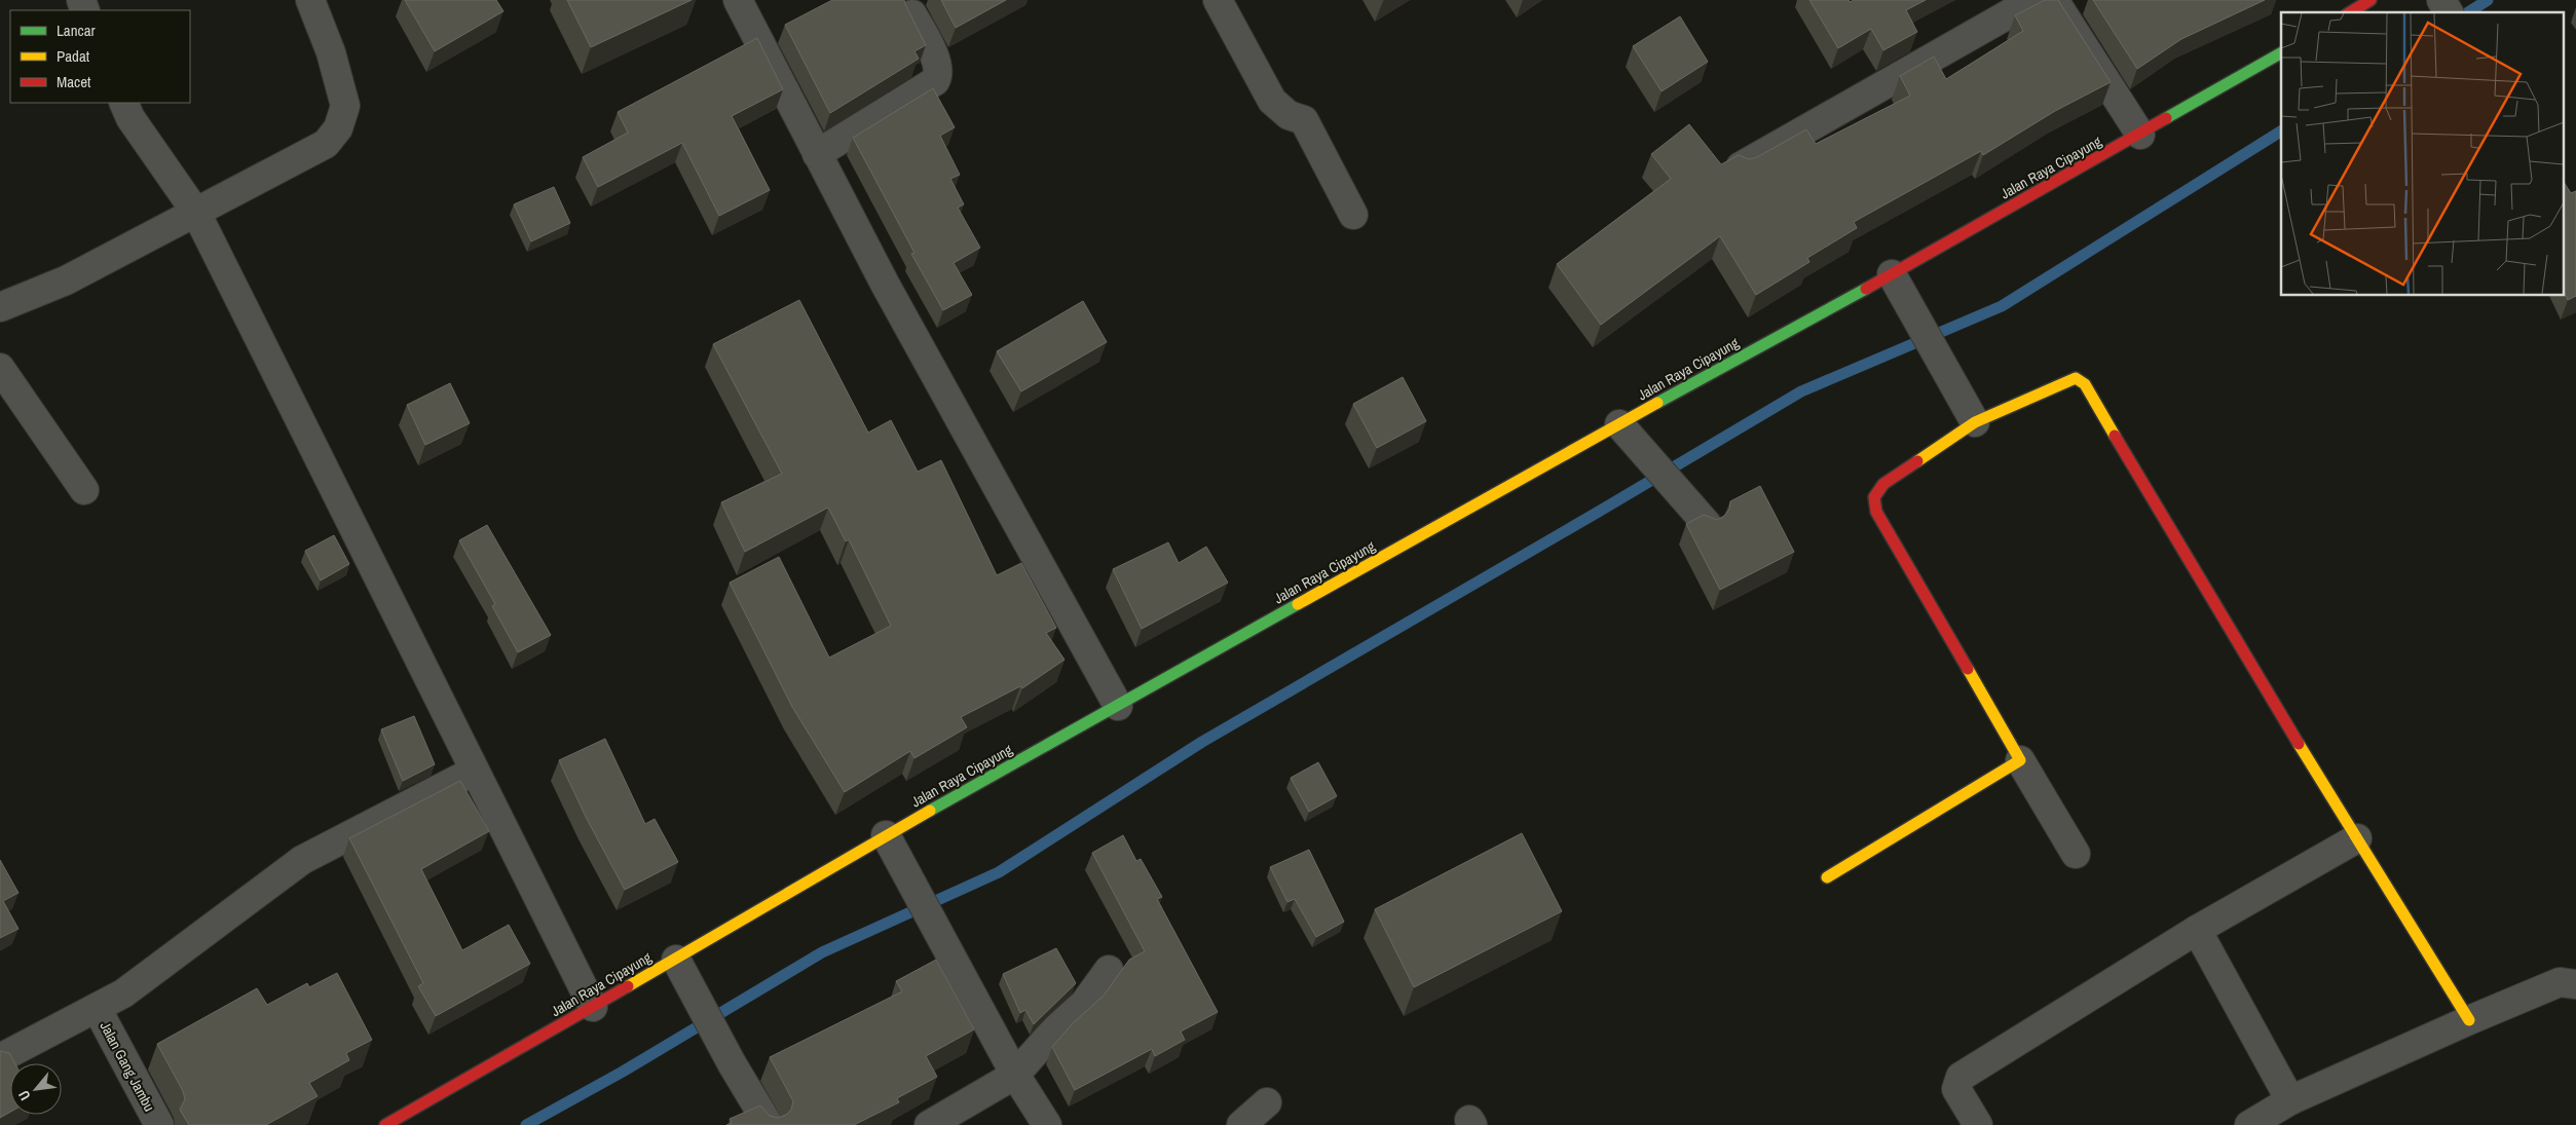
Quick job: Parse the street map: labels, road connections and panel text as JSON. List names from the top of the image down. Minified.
{"streets":{"main road":["Jalan Raya Cipayung"],"street":["Jalan Gang Jambu"]},"legend":["Lancar","Padat","Macet"],"north":"bottom left"}
